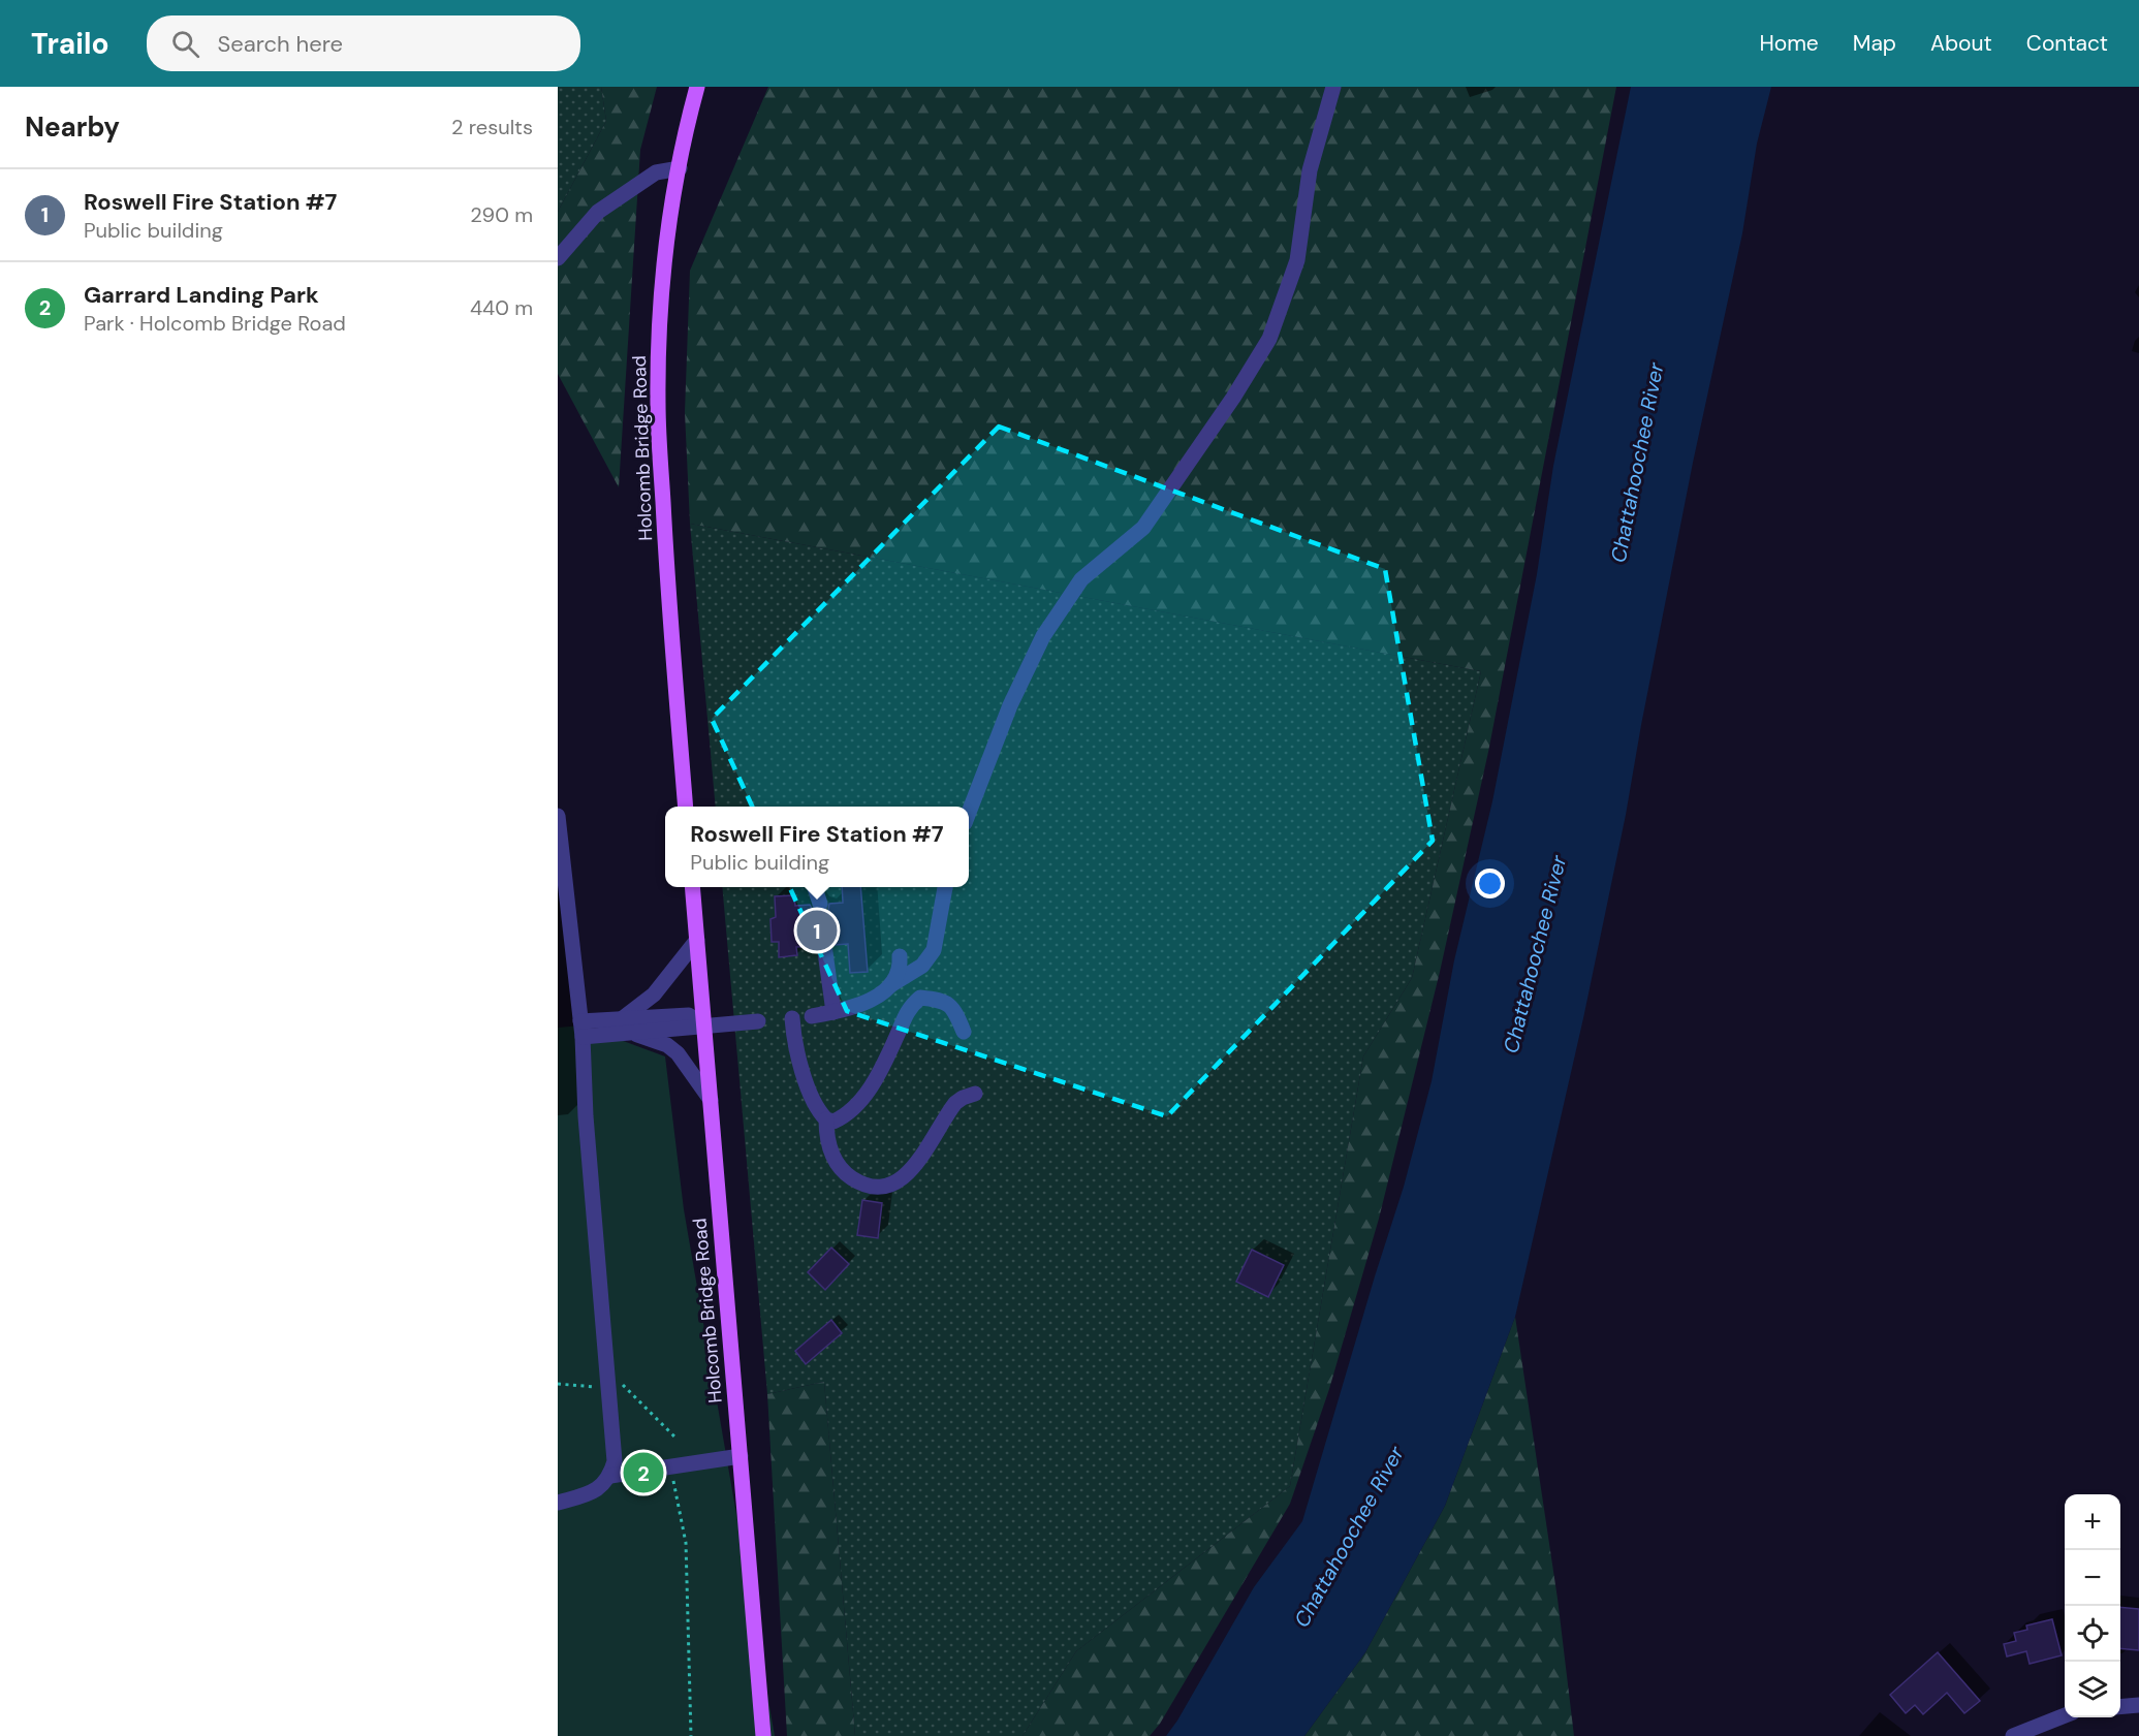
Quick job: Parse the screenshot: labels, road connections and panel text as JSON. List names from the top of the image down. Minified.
{"streets":{"main road":["Holcomb Bridge Road"]},"water":["Chattahoochee River"],"page":{"header":"Trailo","search":"Search here","nav":["Home","Map","About","Contact"],"heading":["Nearby","2 results"],"list":[{"mark":"1","name":"Roswell Fire Station #7","note":"Public building","value":"290 m"},{"mark":"2","name":"Garrard Landing Park","note":"Park · Holcomb Bridge Road","value":"440 m"}],"popup":["Roswell Fire Station #7","Public building"],"pins":["1","2"],"map_buttons":["+","−"]}}
